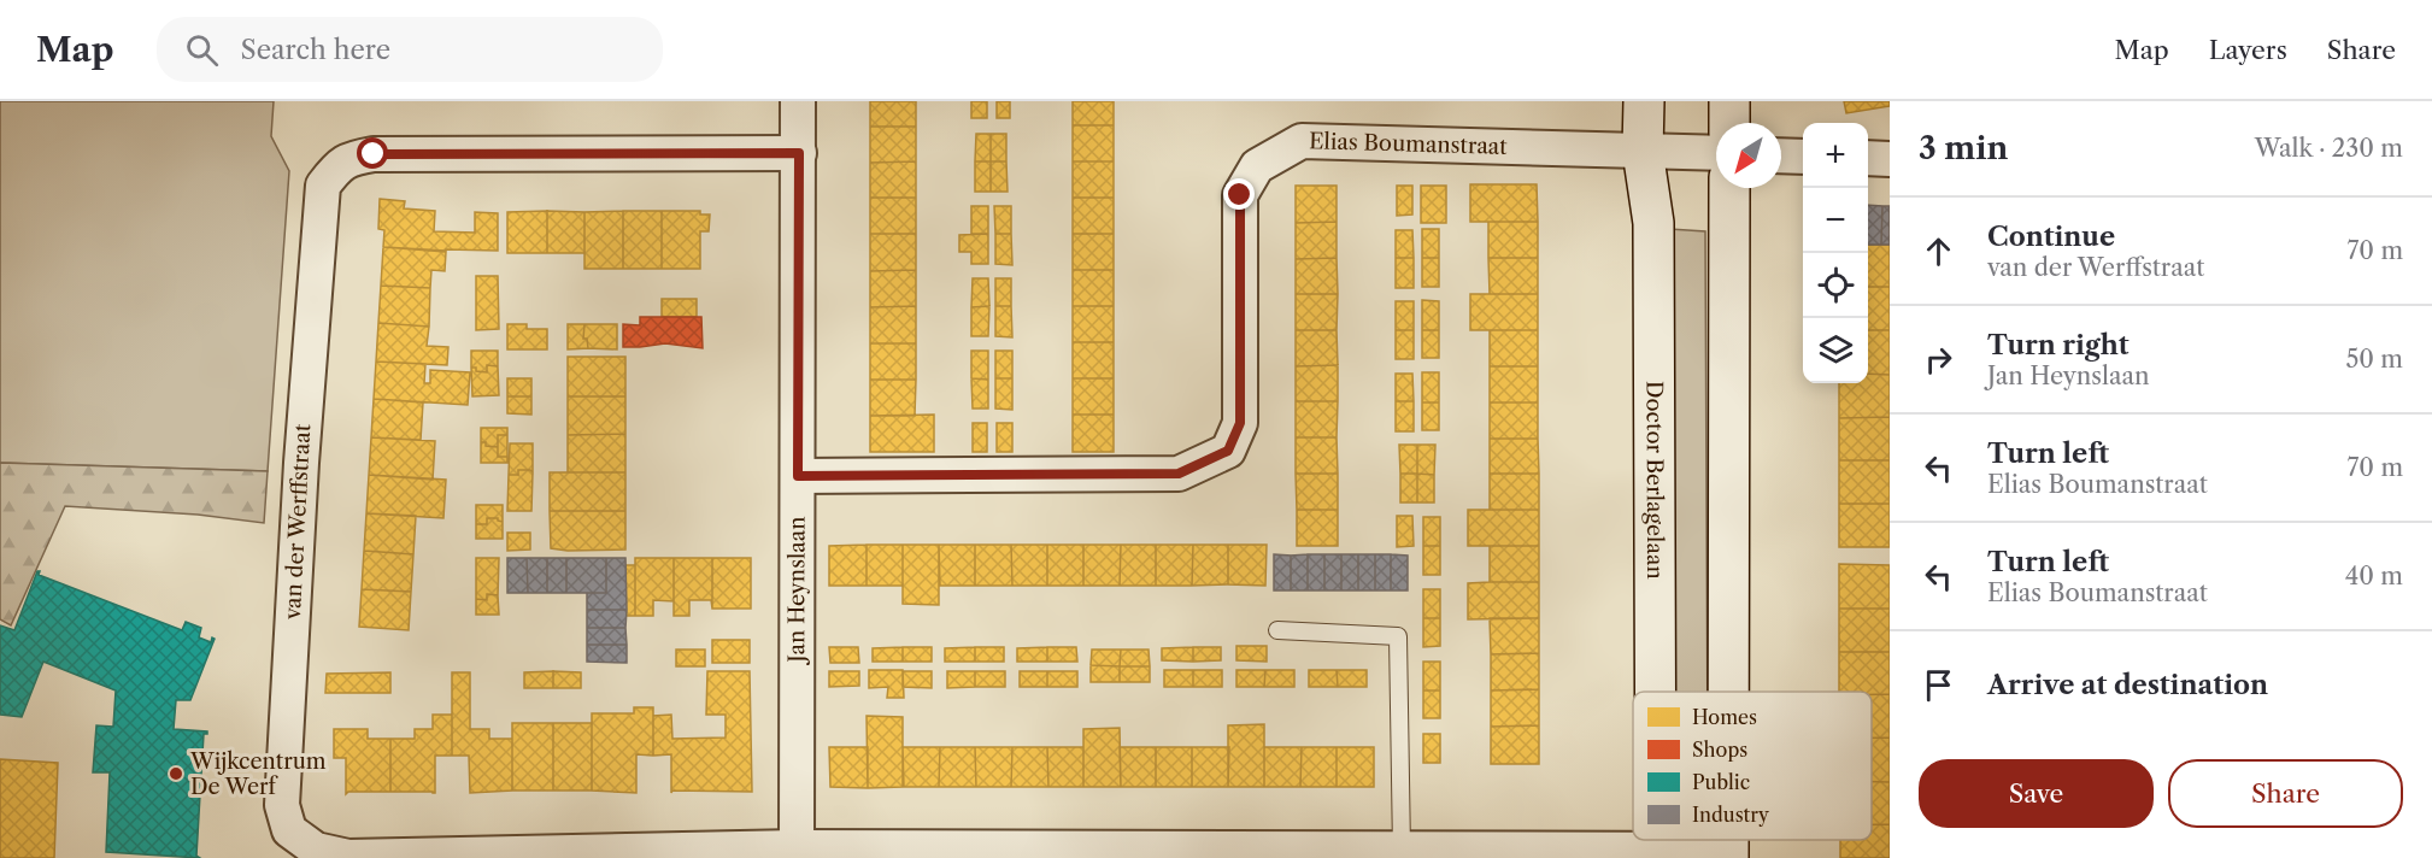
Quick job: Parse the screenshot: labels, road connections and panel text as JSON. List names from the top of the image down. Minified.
{"streets":{"main road":["Doctor Berlagelaan"],"street":["Elias Boumanstraat","van der Werffstraat","Jan Heynslaan"]},"crossings":[["Elias Boumanstraat","Doctor Berlagelaan"],["Elias Boumanstraat","Jan Heynslaan"],["van der Werffstraat","Jan Heynslaan"]],"places":["Wijkcentrum De Werf"],"legend":["Homes","Shops","Public","Industry"],"north":"bottom left","page":{"header":"Map","search":"Search here","nav":["Map","Layers","Share"],"heading":["3 min","Walk · 230 m"],"map_buttons":["+","−"],"list":[["Continue","van der Werffstraat","70 m"],["Turn right","Jan Heynslaan","50 m"],["Turn left","Elias Boumanstraat","70 m"],["Turn left","Elias Boumanstraat","40 m"],"Arrive at destination"],"buttons":["Save","Share"]}}
